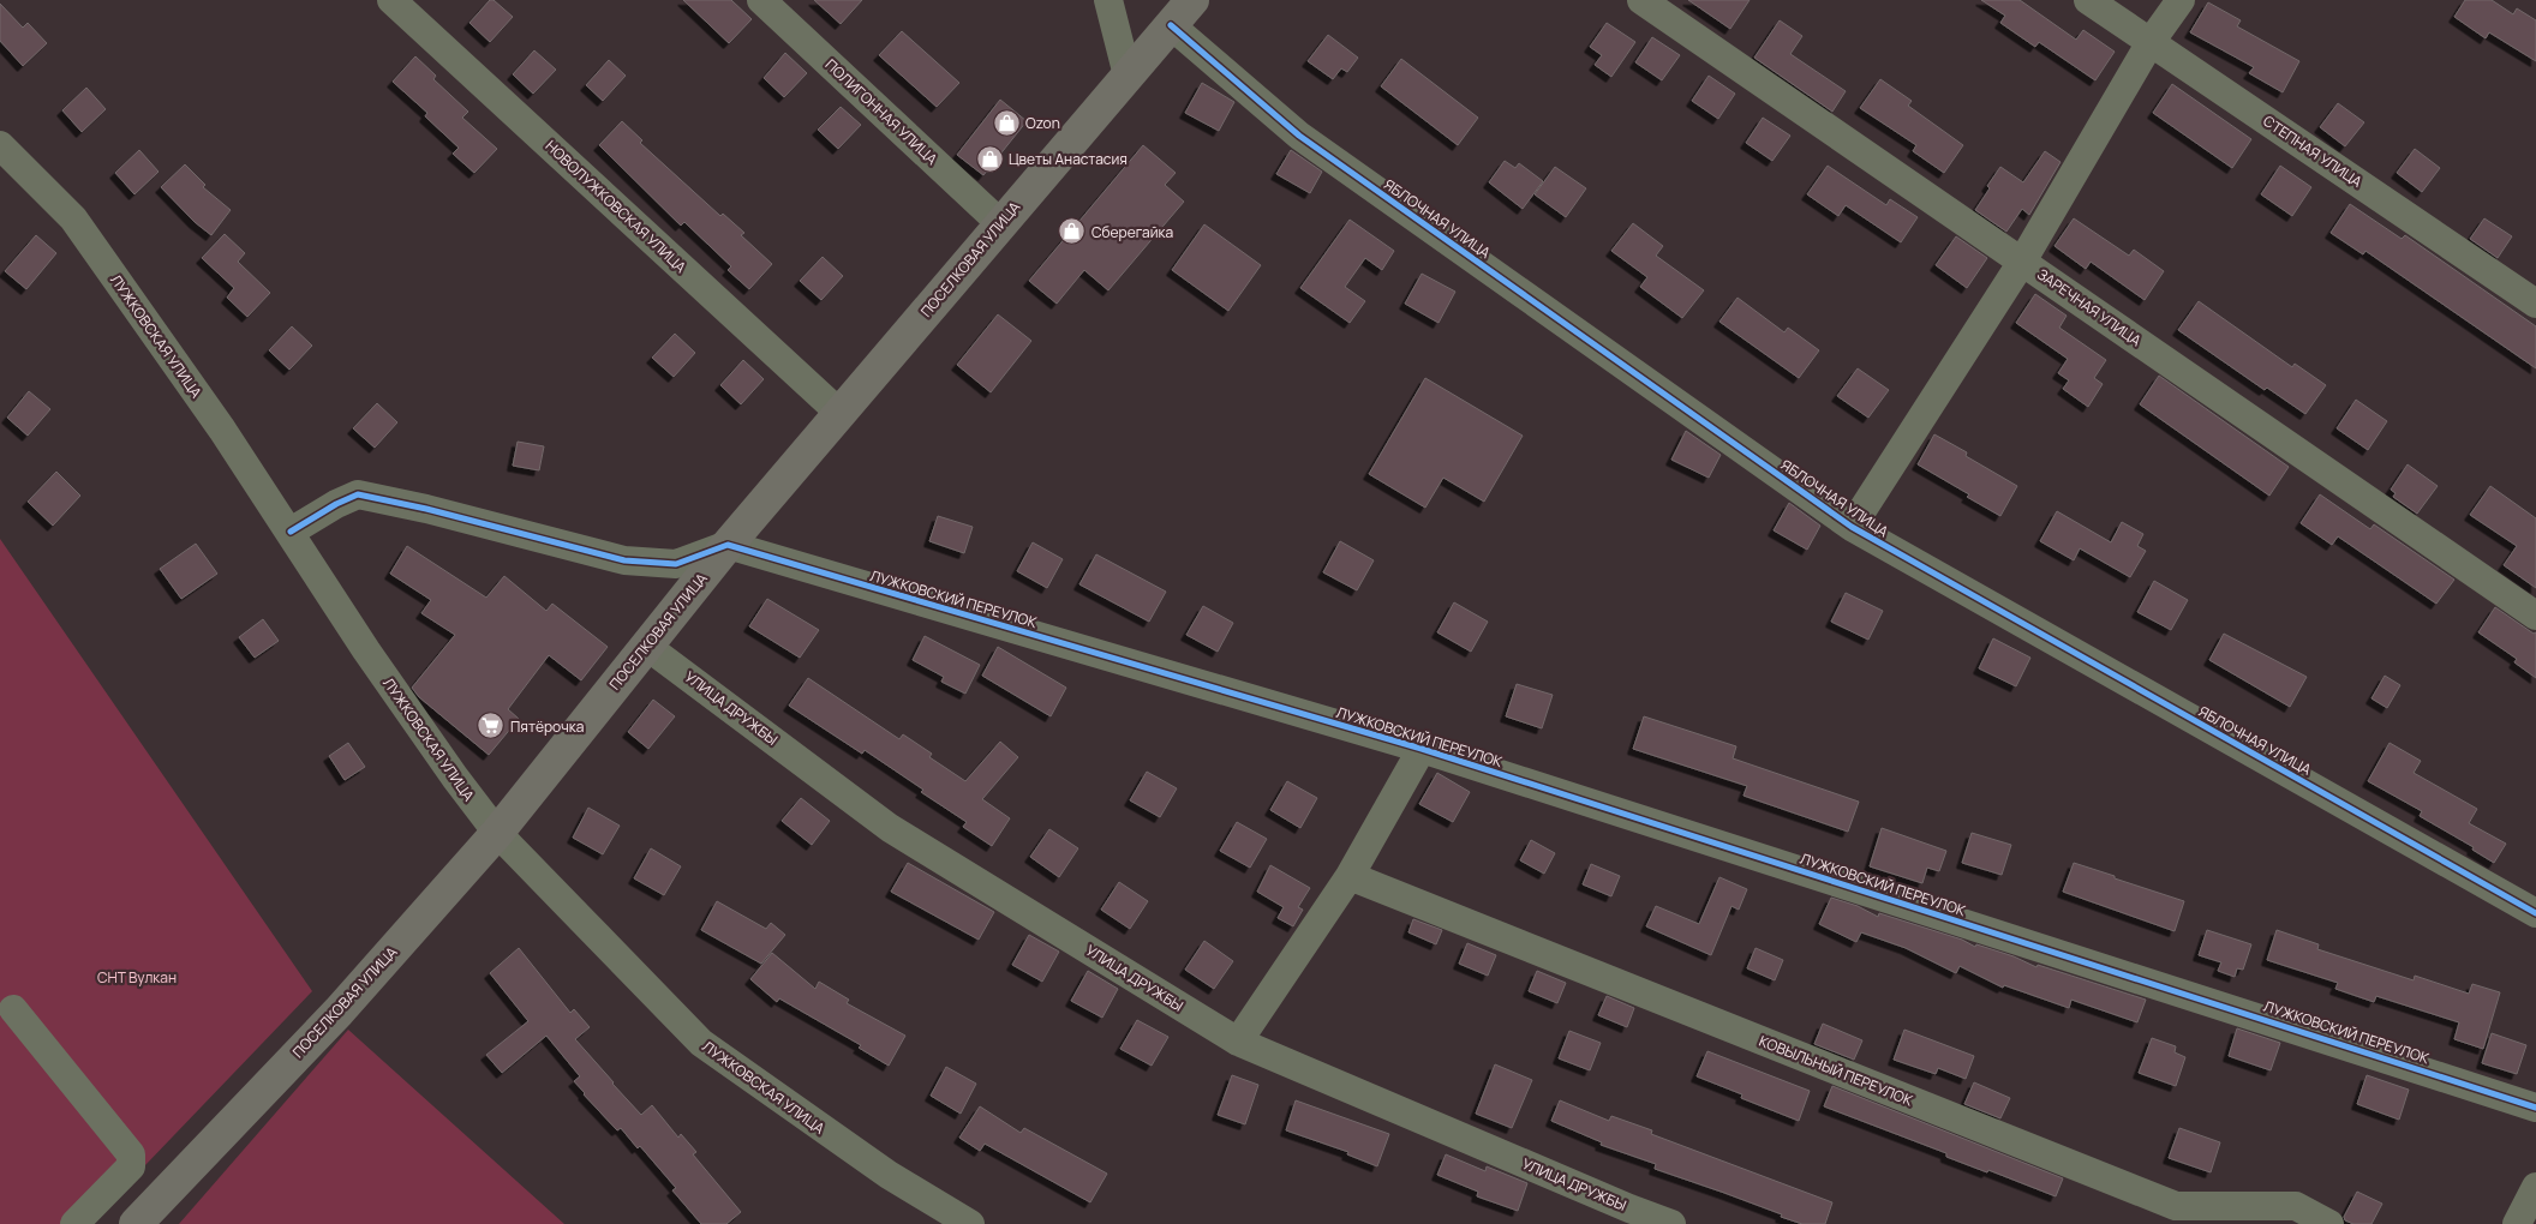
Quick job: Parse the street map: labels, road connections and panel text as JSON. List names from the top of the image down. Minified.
{"streets":{"highway":["ПОСЕЛКОВАЯ УЛИЦА"],"street":["ПОЛИГОННАЯ УЛИЦА","СТЕПНАЯ УЛИЦА","НОВОЛУЖКОВСКАЯ УЛИЦА","ЯБЛОЧНАЯ УЛИЦА","ЗАРЕЧНАЯ УЛИЦА","ЛУЖКОВСКАЯ УЛИЦА","ЛУЖКОВСКИЙ ПЕРЕУЛОК","УЛИЦА ДРУЖБЫ","КОВЫЛЬНЫЙ ПЕРЕУЛОК"]},"crossings":[["ПОЛИГОННАЯ УЛИЦА","ПОСЕЛКОВАЯ УЛИЦА"],["НОВОЛУЖКОВСКАЯ УЛИЦА","ПОСЕЛКОВАЯ УЛИЦА"],["ЯБЛОЧНАЯ УЛИЦА","ПОСЕЛКОВАЯ УЛИЦА"],["ПОСЕЛКОВАЯ УЛИЦА","ЛУЖКОВСКАЯ УЛИЦА"],["ПОСЕЛКОВАЯ УЛИЦА","ЛУЖКОВСКИЙ ПЕРЕУЛОК"],["ПОСЕЛКОВАЯ УЛИЦА","УЛИЦА ДРУЖБЫ"]],"parks":["СНТ Вулкан"],"places":{"shop":["Ozon","Цветы Анастасия","Сберегайка"],"supermarket":["Пятёрочка"]}}
